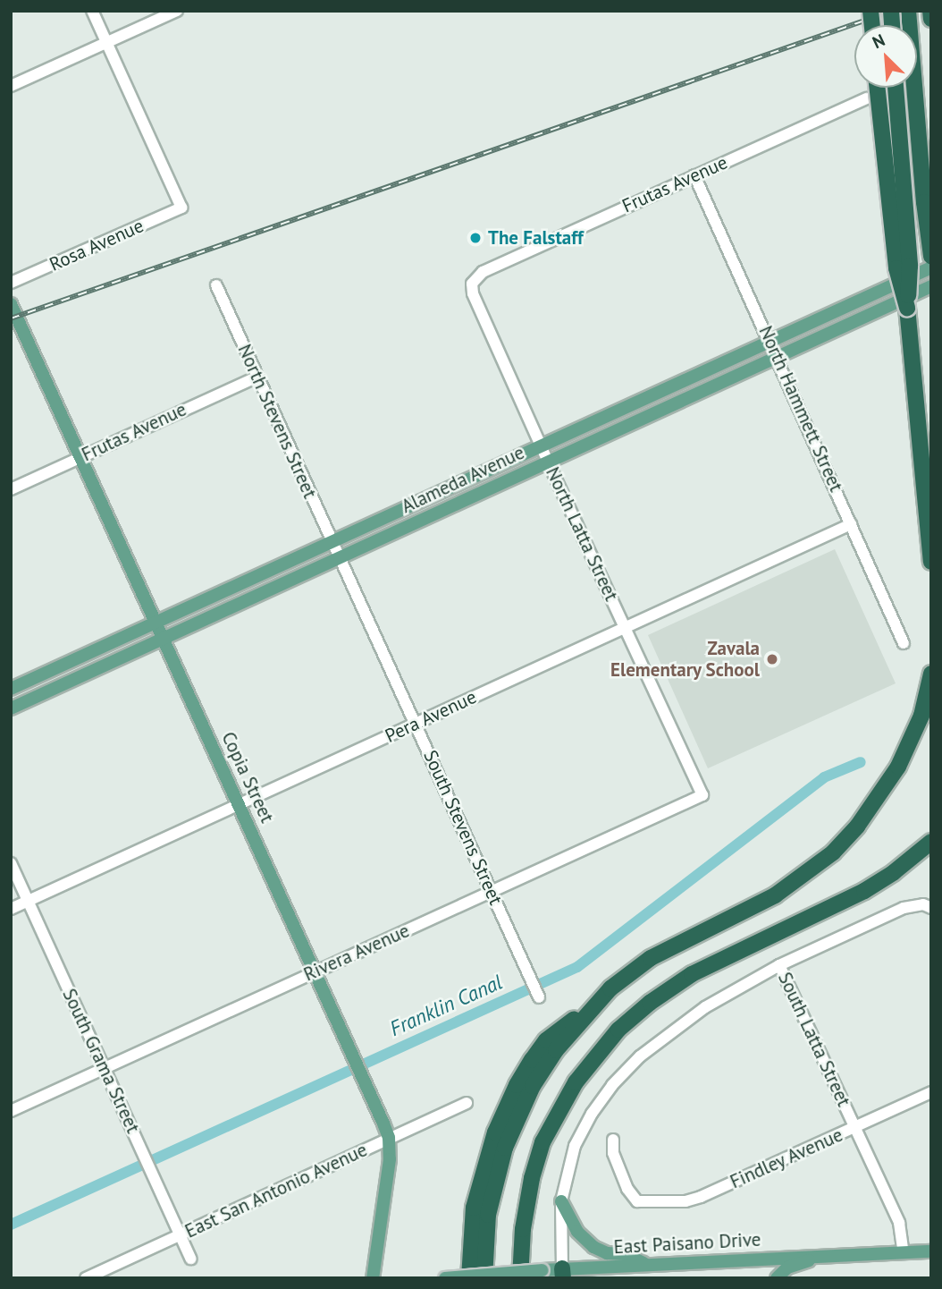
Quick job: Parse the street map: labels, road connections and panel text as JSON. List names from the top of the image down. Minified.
{"streets":{"main road":["Alameda Avenue","Copia Street","East Paisano Drive"],"street":["Frutas Avenue","Rosa Avenue","North Hammett Street","North Stevens Street","North Latta Street","Pera Avenue","South Stevens Street","Rivera Avenue","South Latta Street","South Grama Street","Findley Avenue","East San Antonio Avenue"]},"crossings":[["Frutas Avenue","North Hammett Street"],["Frutas Avenue","North Stevens Street"],["Frutas Avenue","North Latta Street"],["Frutas Avenue","Copia Street"],["North Hammett Street","Alameda Avenue"],["North Hammett Street","Pera Avenue"],["North Stevens Street","Alameda Avenue"],["North Stevens Street","South Stevens Street"],["Alameda Avenue","North Latta Street"],["Alameda Avenue","Copia Street"],["Alameda Avenue","South Stevens Street"],["North Latta Street","Pera Avenue"],["North Latta Street","Rivera Avenue"],["Pera Avenue","Copia Street"],["Pera Avenue","South Stevens Street"],["Pera Avenue","Rivera Avenue"],["Pera Avenue","South Grama Street"],["Copia Street","Rivera Avenue"],["Copia Street","East San Antonio Avenue"],["South Stevens Street","Rivera Avenue"],["Rivera Avenue","South Grama Street"],["South Latta Street","Findley Avenue"],["South Latta Street","East Paisano Drive"],["South Grama Street","East San Antonio Avenue"]],"water":["Franklin Canal"],"places":["The Falstaff","Zavala Elementary School"],"north":"top left"}
